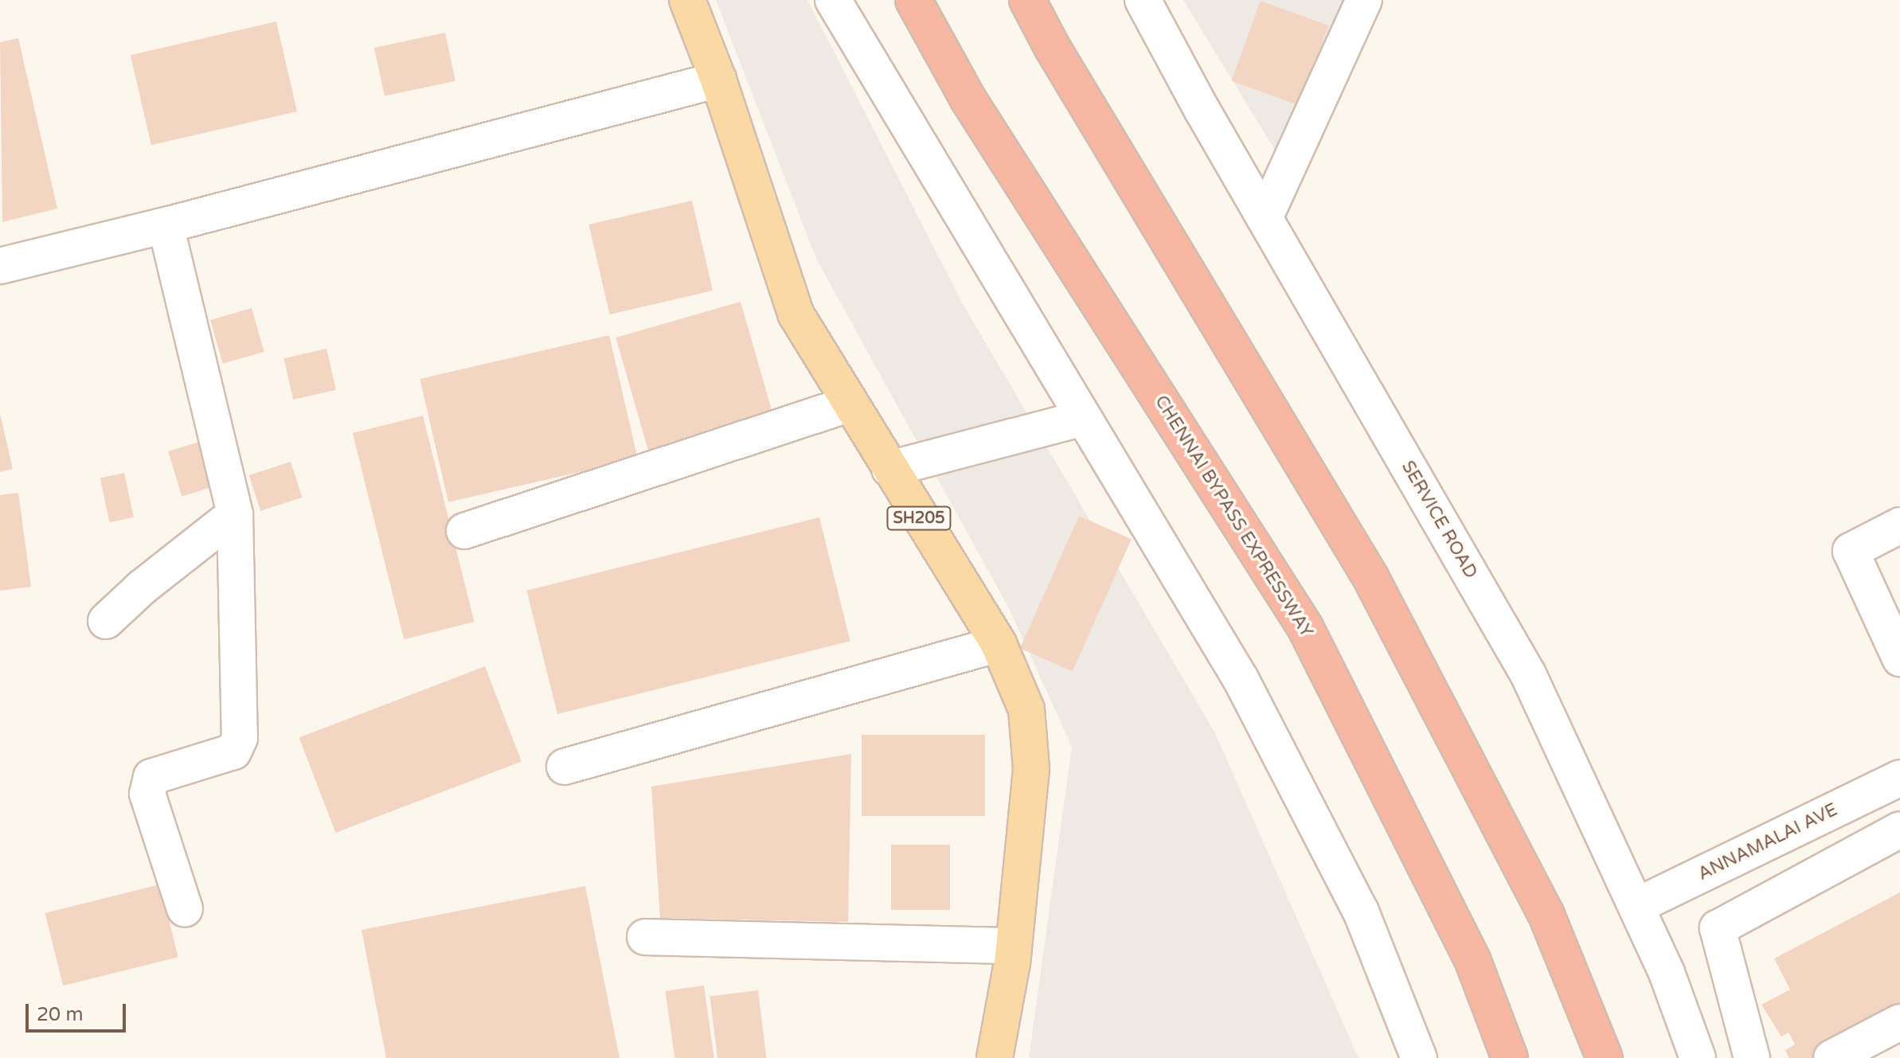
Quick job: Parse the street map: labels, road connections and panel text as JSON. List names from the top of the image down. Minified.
{"streets":{"highway":["CHENNAI BYPASS EXPRESSWAY"],"main road":["SH205"],"street":["SERVICE ROAD","ANNAMALAI AVE"]},"crossings":[["SERVICE ROAD","ANNAMALAI AVE"]],"scale_bar":"20 m"}
